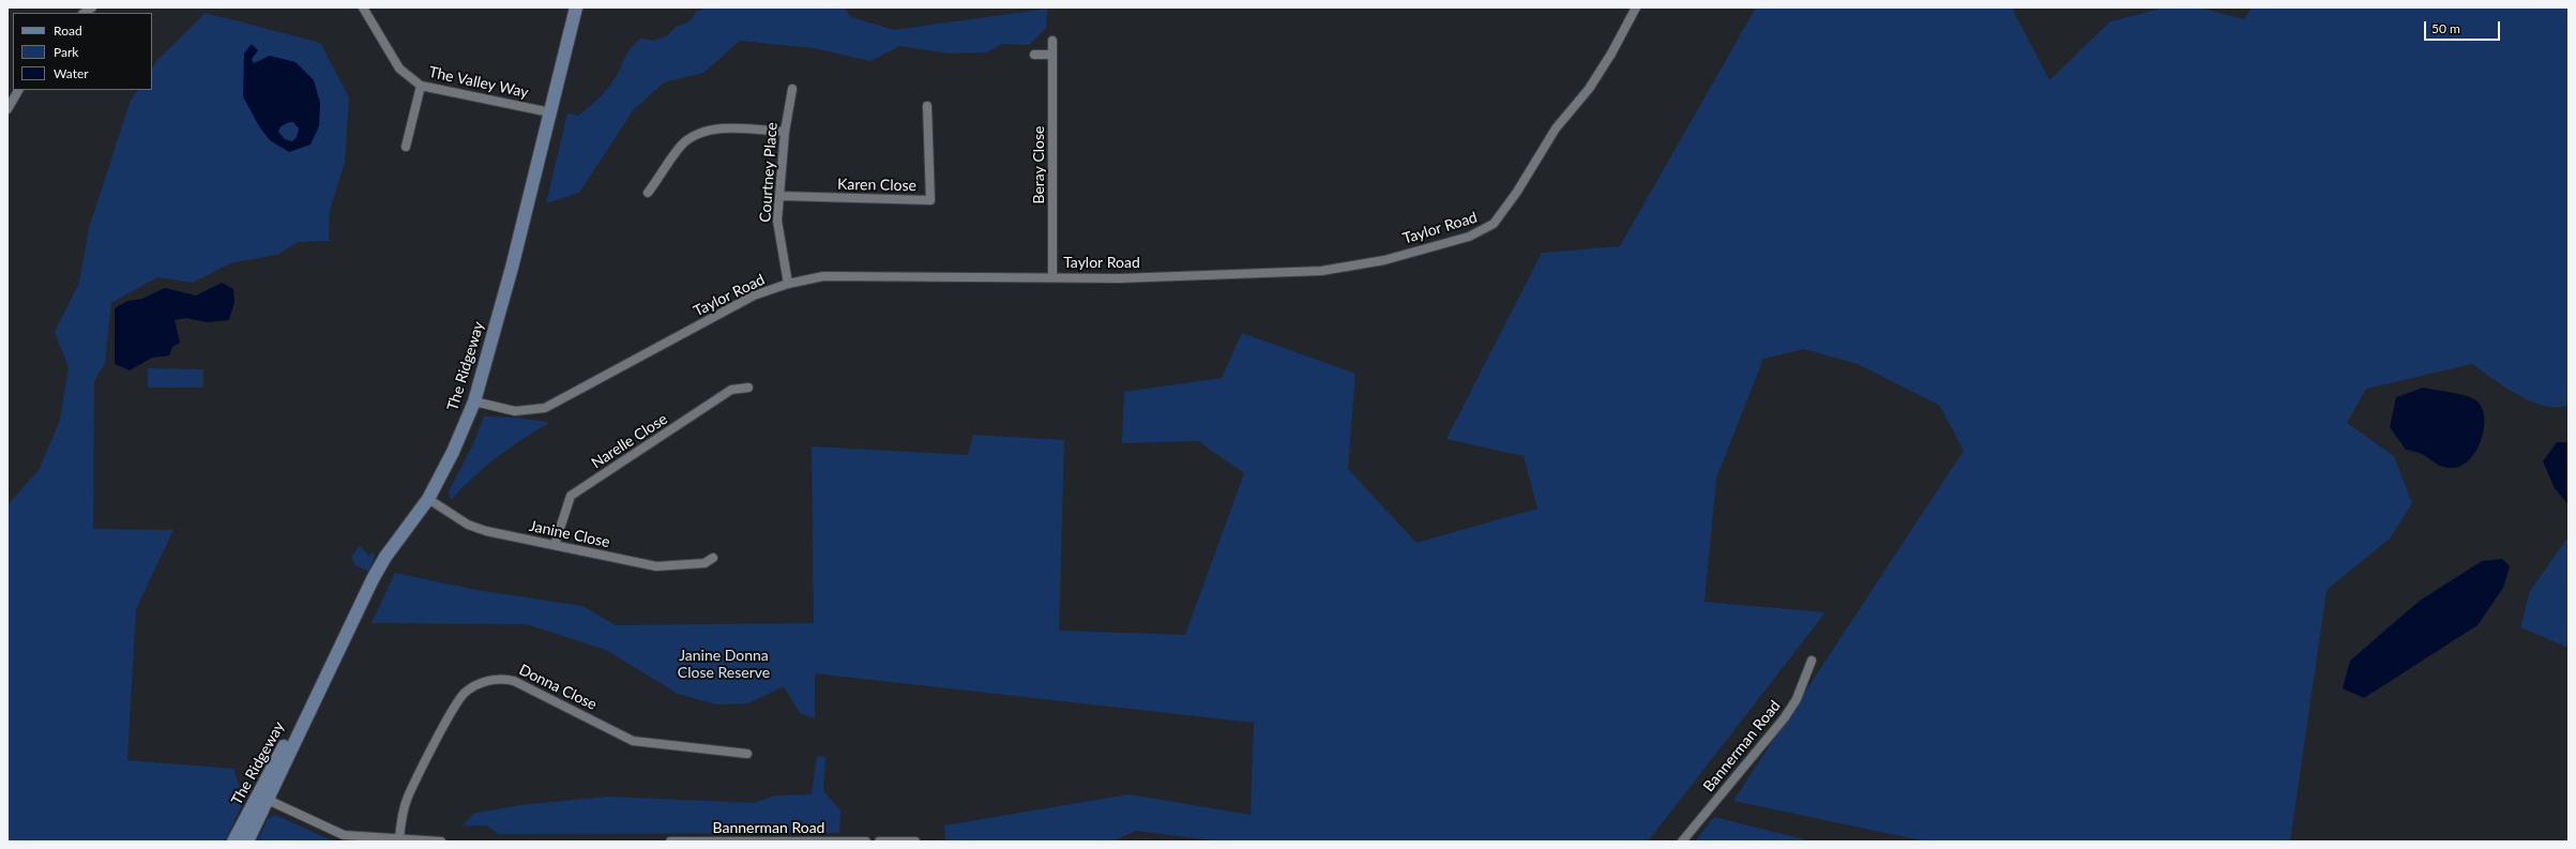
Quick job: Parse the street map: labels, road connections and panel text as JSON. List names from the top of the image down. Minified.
{"streets":{"street":["The Valley Way","Beray Close","Courtney Place","Karen Close","Taylor Road","The Ridgeway","Narelle Close","Janine Close","Donna Close","Bannerman Road"]},"crossings":[["The Valley Way","The Ridgeway"],["Beray Close","Taylor Road"],["Courtney Place","Karen Close"],["Courtney Place","Taylor Road"],["Taylor Road","The Ridgeway"],["The Ridgeway","Janine Close"],["Narelle Close","Janine Close"]],"parks":["Janine Donna Close Reserve"],"legend":["Road","Park","Water"],"scale_bar":"50 m"}
